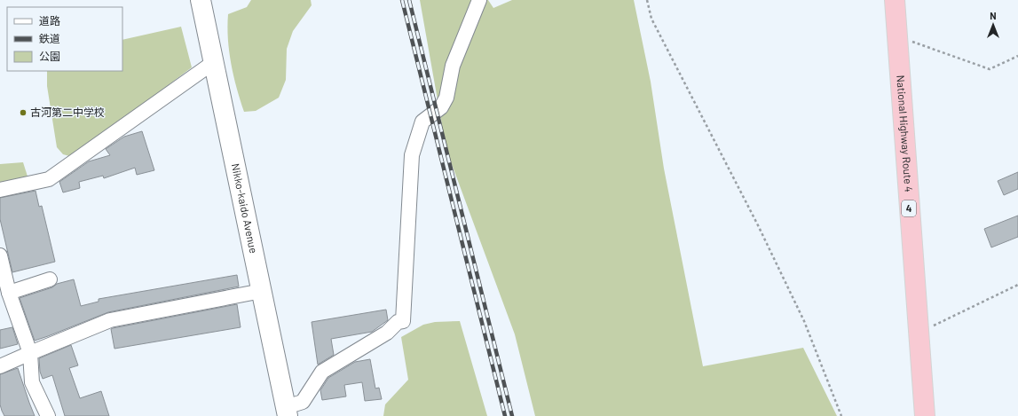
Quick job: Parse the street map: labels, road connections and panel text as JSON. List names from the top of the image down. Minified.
{"streets":{"highway":["National Highway Route 4","4"],"main road":["Nikko-kaido Avenue"]},"places":["古河第二中学校"],"legend":["道路","鉄道","公園"],"north":"top"}
